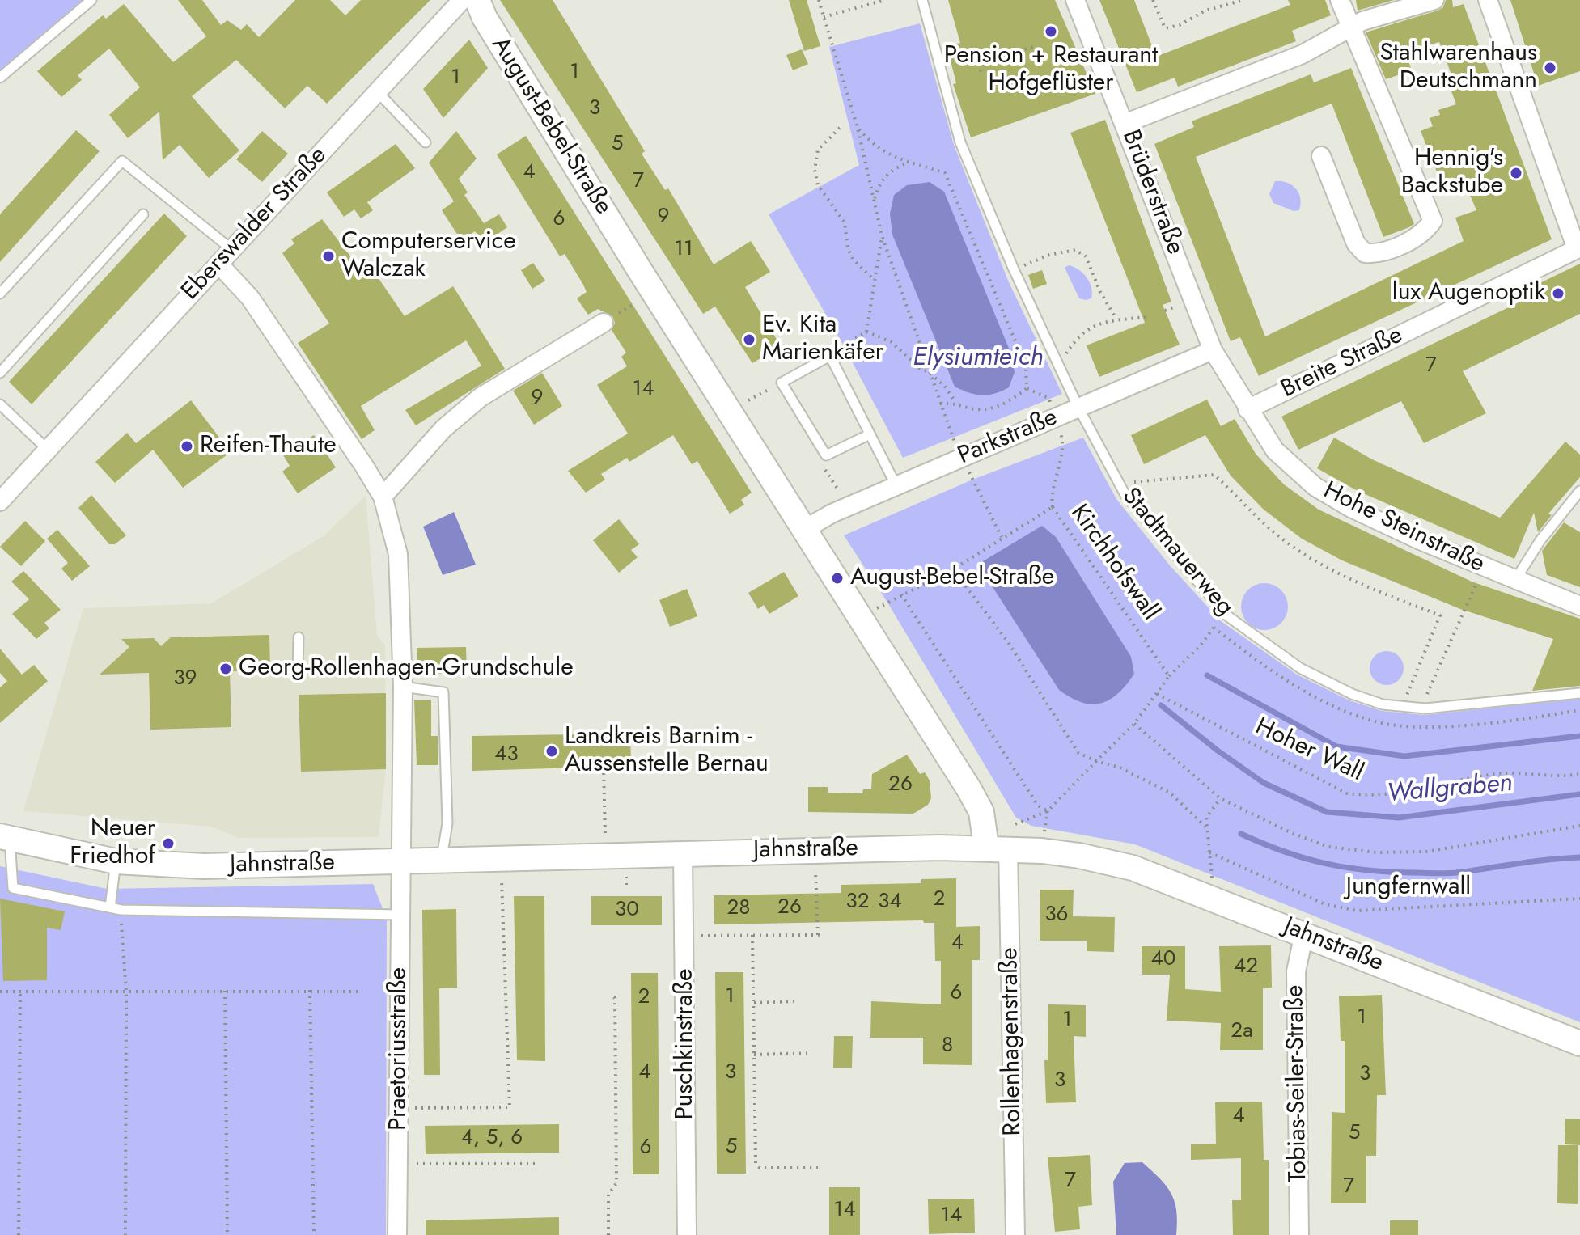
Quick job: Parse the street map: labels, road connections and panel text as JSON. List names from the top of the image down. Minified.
{"streets":{"main road":["August-Bebel-Straße","Jahnstraße"],"street":["Brüderstraße","Eberswalder Straße","Breite Straße","Parkstraße","Hohe Steinstraße","Rollenhagenstraße","Puschkinstraße","Praetoriusstraße","Tobias-Seiler-Straße"],"lane":["Stadtmauerweg"],"path":["Kirchhofswall","Hoher Wall","Jungfernwall"]},"crossings":[["August-Bebel-Straße","Parkstraße"],["August-Bebel-Straße","Jahnstraße"],["August-Bebel-Straße","Rollenhagenstraße"],["Brüderstraße","Parkstraße"],["Brüderstraße","Hohe Steinstraße"],["Eberswalder Straße","Praetoriusstraße"],["Breite Straße","Hohe Steinstraße"],["Parkstraße","Hohe Steinstraße"],["Parkstraße","Stadtmauerweg"],["Jahnstraße","Rollenhagenstraße"],["Jahnstraße","Puschkinstraße"],["Jahnstraße","Praetoriusstraße"],["Jahnstraße","Tobias-Seiler-Straße"]],"water":["Elysiumteich","Wallgraben"],"places":["Pension + Restaurant Hofgeflüster","Stahlwarenhaus Deutschmann","Hennig's Backstube","Computerservice Walczak","lux Augenoptik","Ev. Kita Marienkäfer","Reifen-Thaute","August-Bebel-Straße","Georg-Rollenhagen-Grundschule","Landkreis Barnim - Aussenstelle Bernau","Neuer Friedhof"],"house_numbers":["1","1","3","5","4","7","9","6","11","7","14","9","39","43","26","2","32","34","26","28","30","36","4","40","42","6","1","2","1","1","2a","8","4","3","3","3","4","5","4, 5, 6","5","6","7","7","14","14"]}
